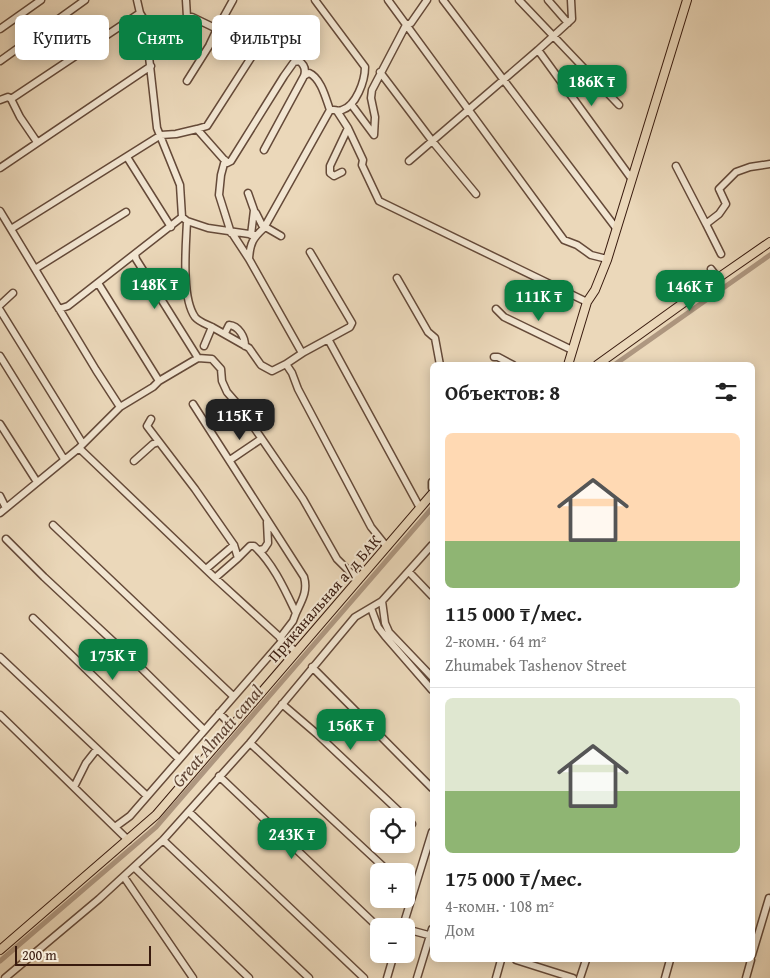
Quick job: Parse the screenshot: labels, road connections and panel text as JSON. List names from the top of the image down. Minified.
{"streets":{"main road":["Приканальная а/д БАК"]},"water":["Great Almatı canal"],"scale_bar":"200 m","page":{"chip":["Купить","Снять","Фильтры"],"price":["186K ₸","148K ₸","146K ₸","111K ₸","115K ₸","175K ₸","156K ₸","243K ₸"],"heading":"Объектов: 8","list":[{"name":"115 000 ₸/мес.","note":"2-комн. · 64 m² · Zhumabek Tashenov Street"},{"name":"175 000 ₸/мес.","note":"4-комн. · 108 m² · Дом"}],"map_buttons":["+","−"],"scale":"200 m"}}
